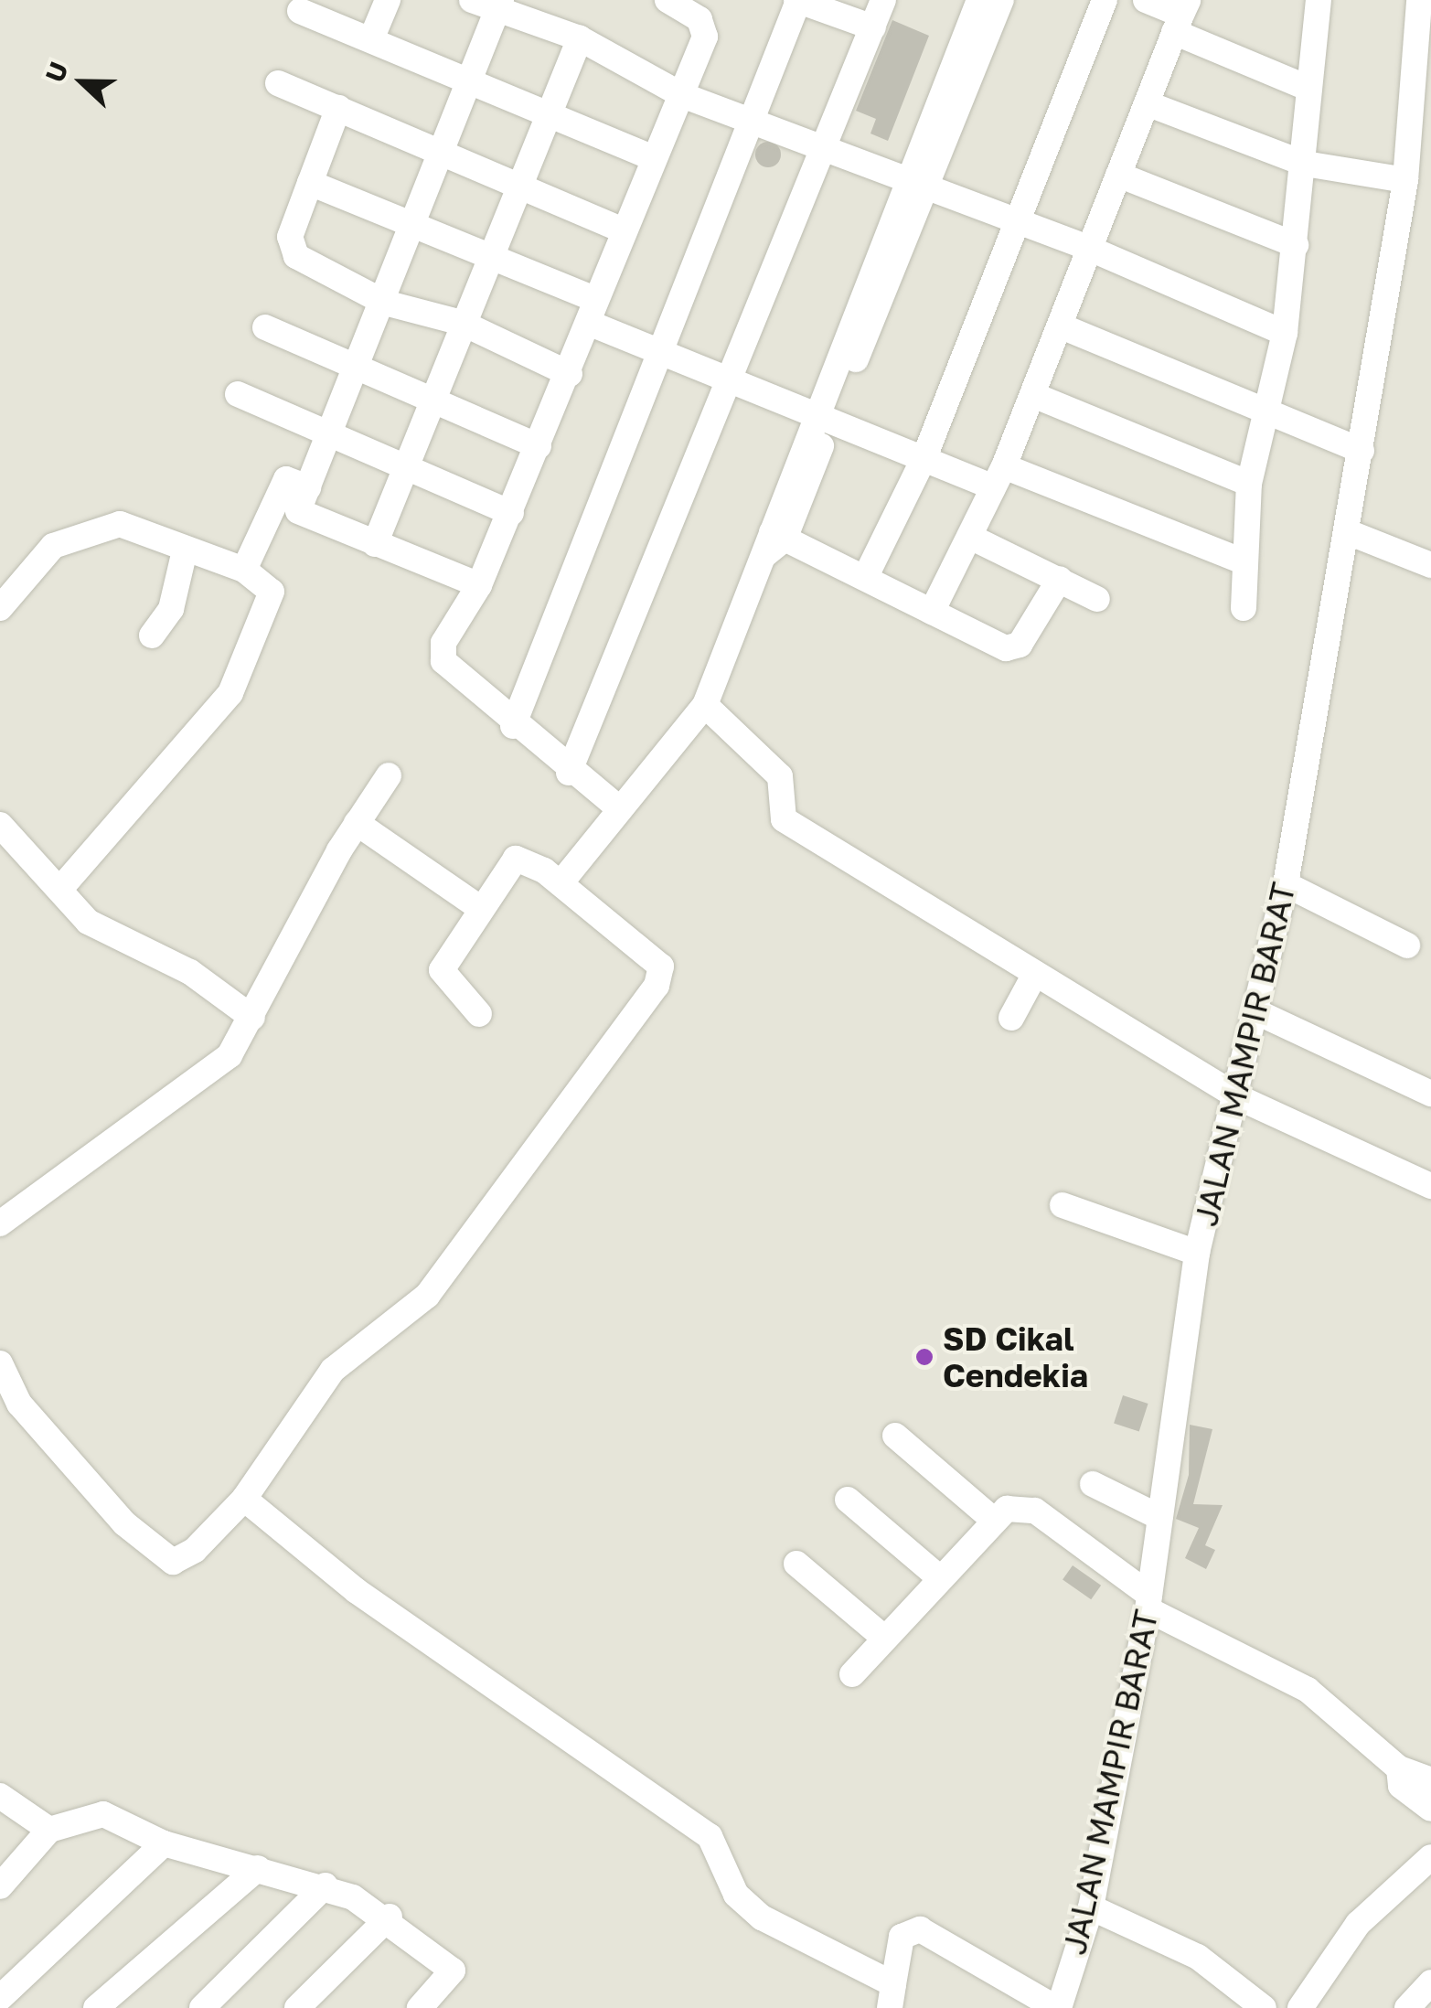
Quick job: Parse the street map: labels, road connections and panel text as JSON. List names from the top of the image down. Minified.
{"streets":{"street":["JALAN MAMPIR BARAT"]},"places":["SD Cikal Cendekia"],"north":"left"}
